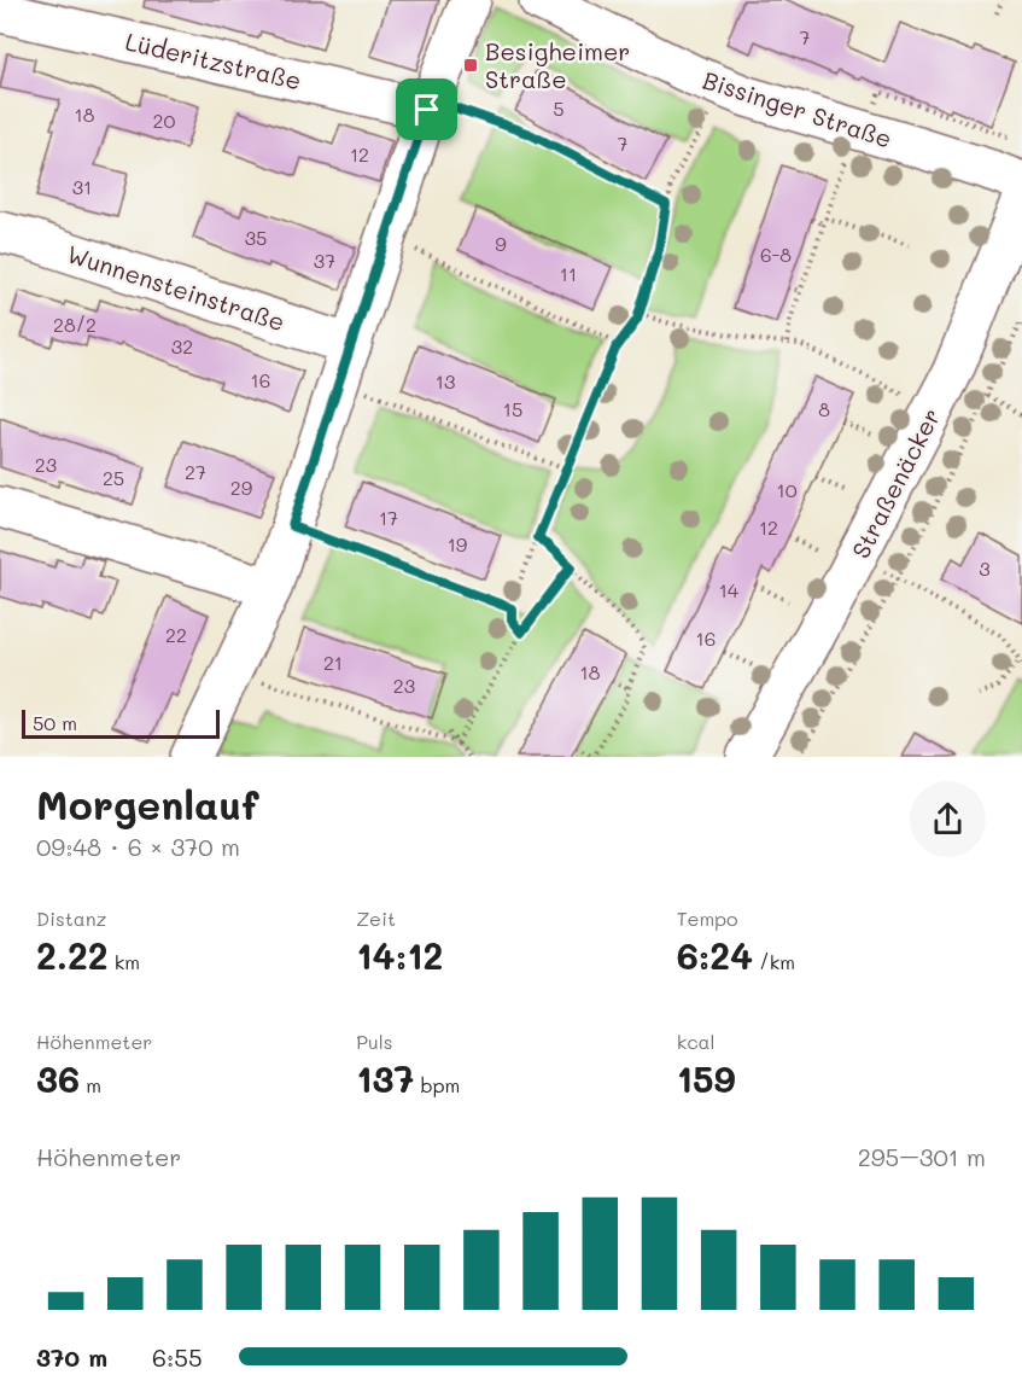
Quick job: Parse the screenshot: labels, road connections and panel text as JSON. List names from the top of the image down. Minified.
{"streets":{"street":["Lüderitzstraße","Bissinger Straße","Wunnensteinstraße","Straßenäcker"]},"places":{"transit":["Besigheimer Straße"]},"house_numbers":["7","5","18","20","7","12","31","35","9","6-8","37","11","28/2","32","16","13","15","8","23","27","25","29","10","17","12","19","3","14","22","16","21","18","23"],"scale_bar":"50 m","page":{"scale":"50 m","heading":["Morgenlauf","09:48 · 6 × 370 m"],"stats":[["Distanz","2.22 km"],["Zeit","14:12"],["Tempo","6:24 /km"],["Höhenmeter","36 m"],["Puls","137 bpm"],["kcal","159"]],"chart":["Höhenmeter","295–301 m"],"list":[{"name":"370 m","note":"6:55"}]}}
